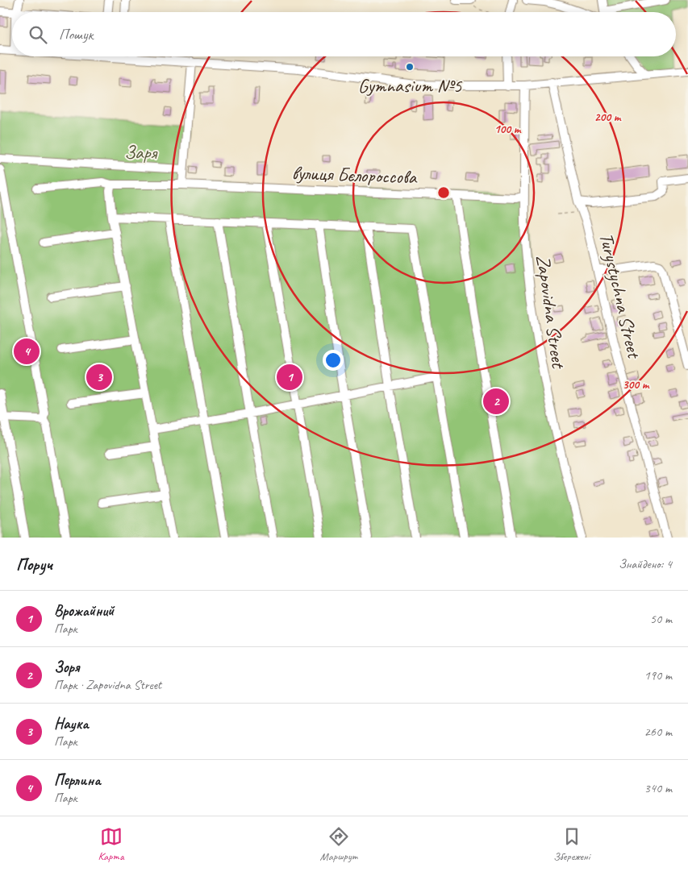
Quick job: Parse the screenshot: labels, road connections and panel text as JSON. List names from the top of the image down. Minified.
{"streets":{"street":["вулиця Бєлороссова","Turystychna Street","Zapovidna Street"]},"crossings":[["вулиця Бєлороссова","Zapovidna Street"]],"parks":["Заря"],"places":["Gymnasium №5"],"page":{"search":"Пошук","pins":["4","1","3","2"],"heading":["Поруч","Знайдено: 4"],"list":[{"mark":"1","name":"Врожайний","note":"Парк","value":"50 m"},{"mark":"2","name":"Зоря","note":"Парк · Zapovidna Street","value":"190 m"},{"mark":"3","name":"Наука","note":"Парк","value":"260 m"},{"mark":"4","name":"Перлина","note":"Парк","value":"340 m"}],"nav":["Карта","Маршрут","Збережені"]},"rings":["200 m","100 m","300 m"]}
